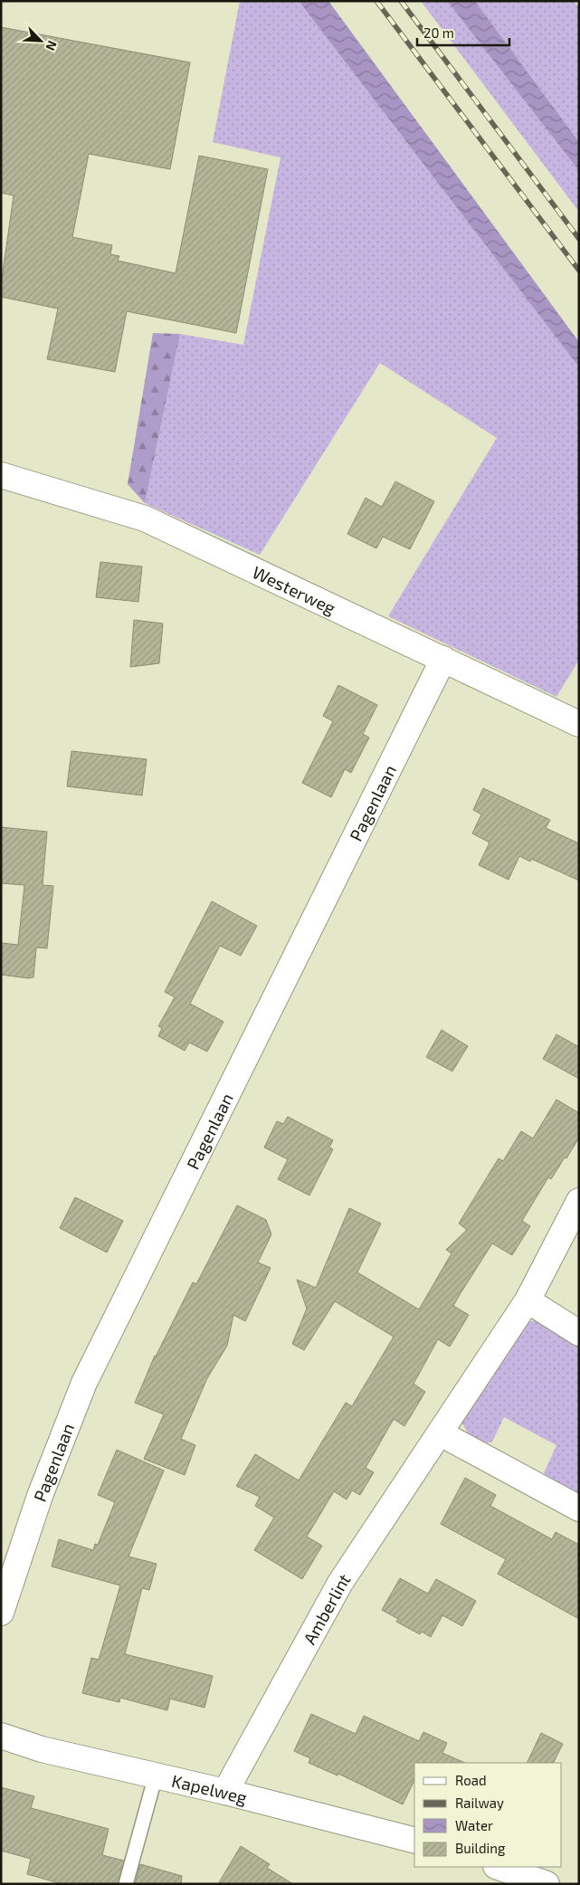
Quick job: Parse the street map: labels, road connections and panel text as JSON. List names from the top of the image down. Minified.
{"streets":{"street":["Westerweg","Pagenlaan","Amberlint","Kapelweg"]},"crossings":[["Westerweg","Pagenlaan"],["Amberlint","Kapelweg"]],"legend":["Road","Railway","Water","Building"],"scale_bar":"20 m","north":"bottom right"}
